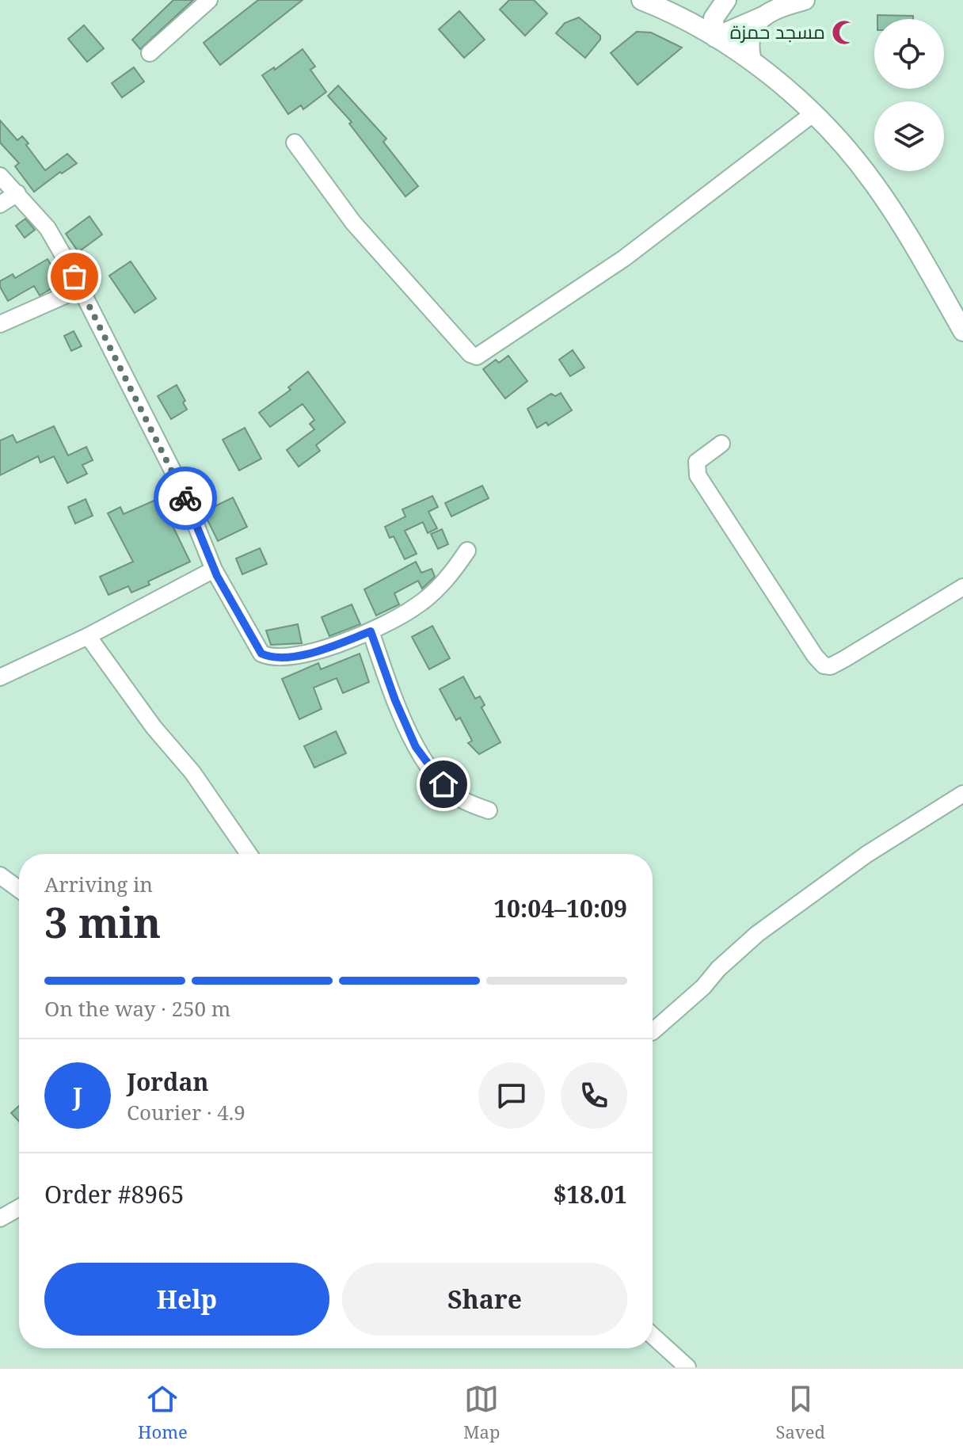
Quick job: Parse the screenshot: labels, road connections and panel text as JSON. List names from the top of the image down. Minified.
{"places":{"mosque":["مسجد حمزة"]},"page":{"heading":["3 min","Arriving in","10:04–10:09"],"panel":["Jordan","Courier · 4.9","Order #8965","$18.01"],"bar":"On the way · 250 m","round":"J","buttons":["Help","Share"],"tabs":["Home","Map","Saved"]}}
